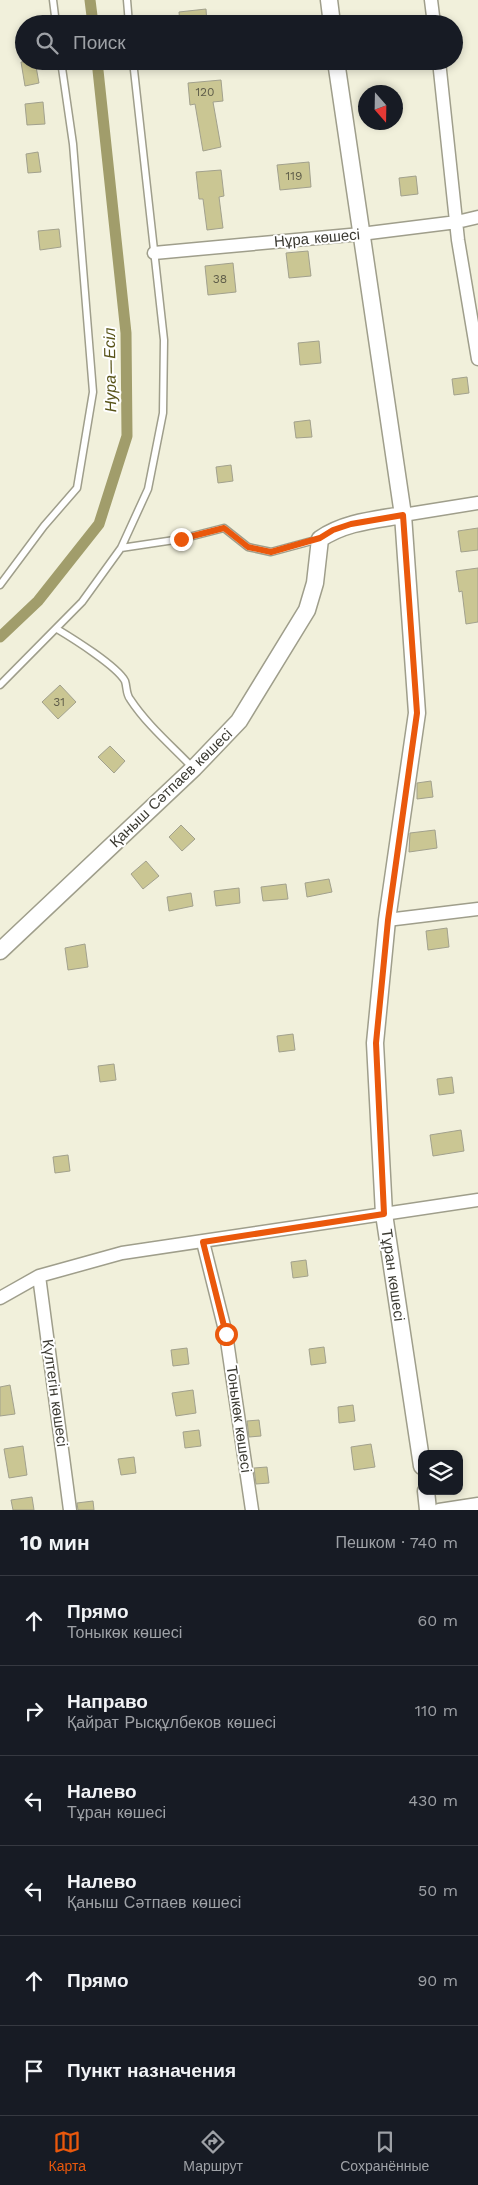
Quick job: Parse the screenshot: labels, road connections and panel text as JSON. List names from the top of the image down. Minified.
{"streets":{"street":["Нұра көшесі","Қаныш Сәтпаев көшесі","Тұран көшесі","Күлтегін көшесі","Тоныкөк көшесі"]},"crossings":[["Нұра көшесі","Тұран көшесі"]],"water":["Нура—Есіл"],"house_numbers":["120","119","38","31"],"north":"bottom","page":{"search":"Поиск","heading":["10 мин","Пешком · 740 m"],"list":[["Прямо","Тоныкөк көшесі","60 m"],["Направо","Қайрат Рысқұлбеков көшесі","110 m"],["Налево","Тұран көшесі","430 m"],["Налево","Қаныш Сәтпаев көшесі","50 m"],["Прямо","90 m"],"Пункт назначения"],"nav":["Карта","Маршрут","Сохранённые"]}}
